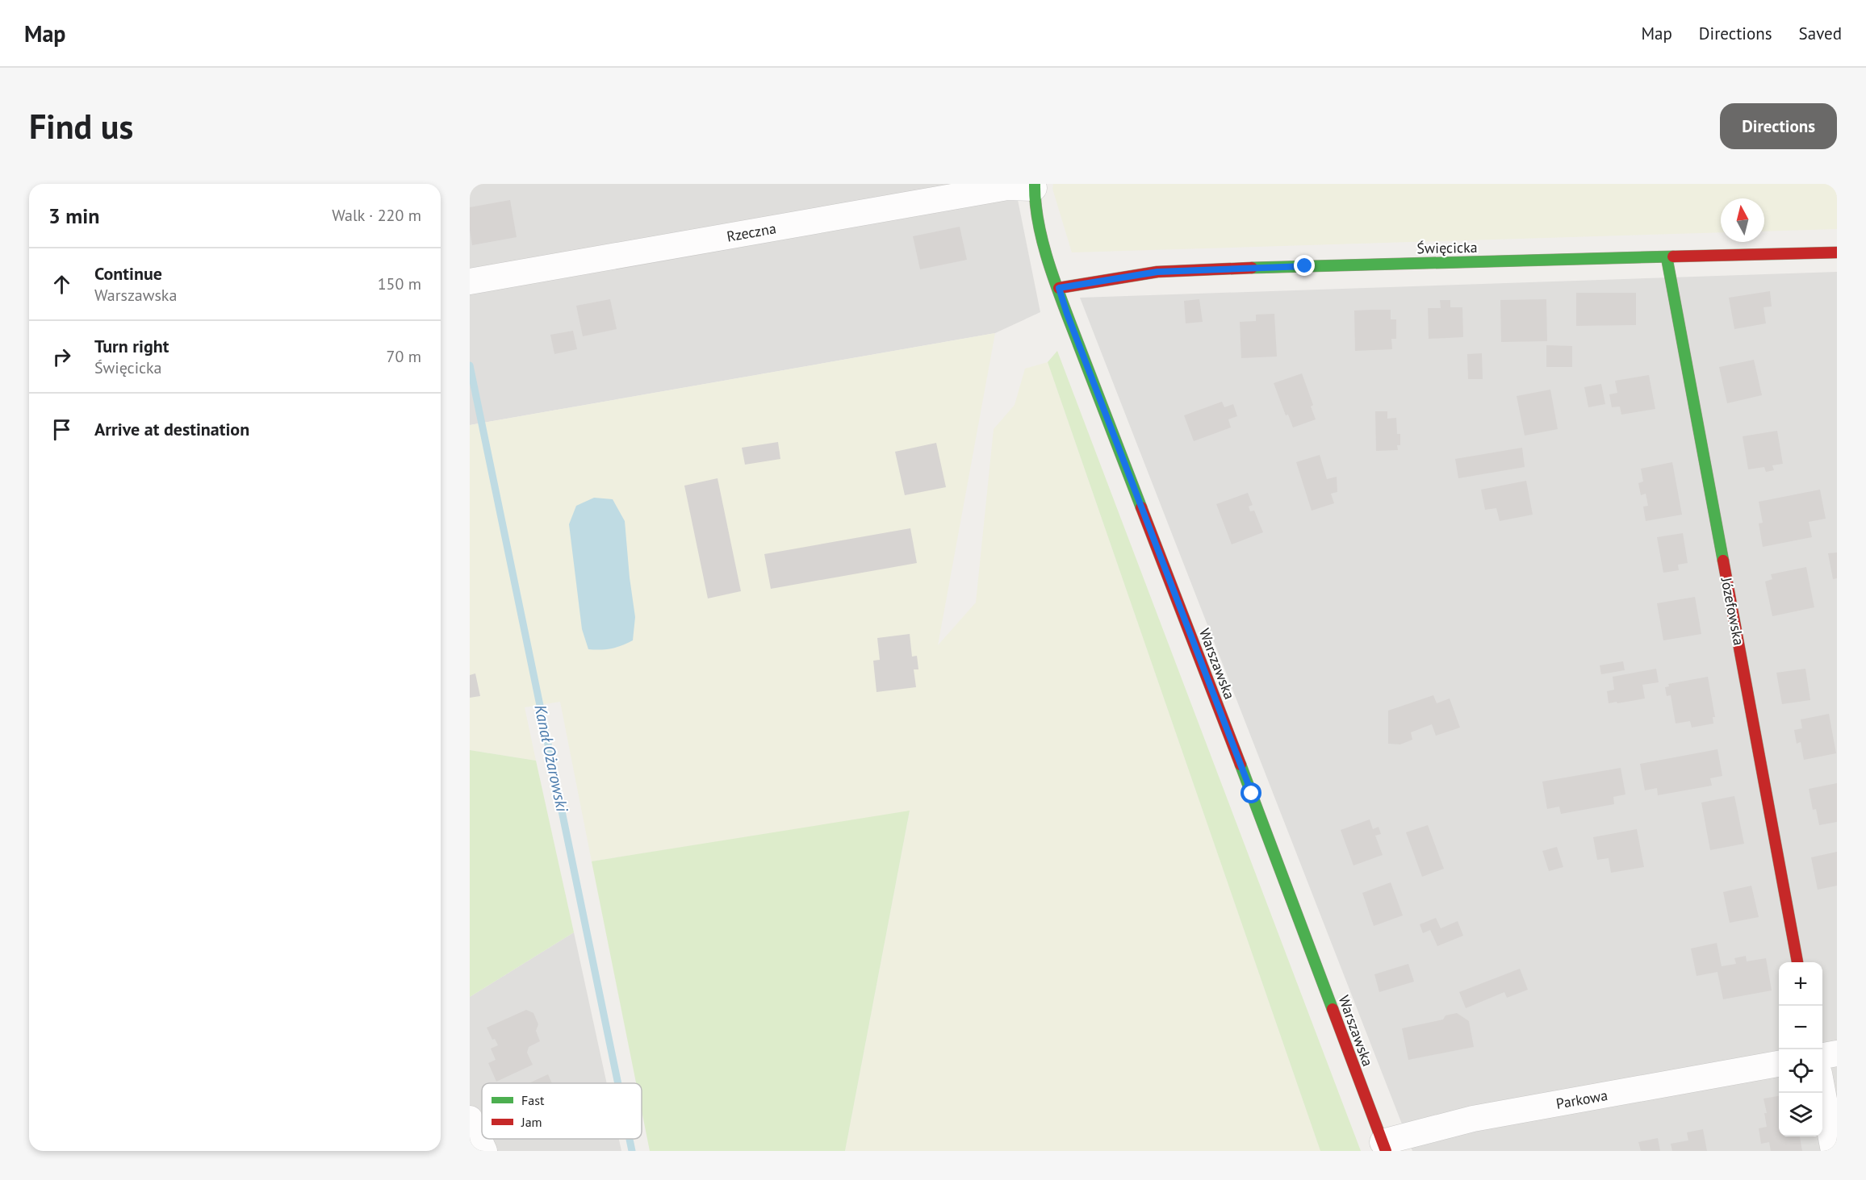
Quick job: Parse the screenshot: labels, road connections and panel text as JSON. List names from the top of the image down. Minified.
{"streets":{"street":["Rzeczna","Święcicka","Józefowska","Warszawska","Parkowa"]},"crossings":[["Rzeczna","Warszawska"],["Święcicka","Józefowska"],["Święcicka","Warszawska"],["Warszawska","Parkowa"]],"water":["Kanał Ożarowski"],"legend":["Fast","Jam"],"north":"top","page":{"header":"Map","nav":["Map","Directions","Saved"],"buttons":"Directions","title":"Find us","heading":["3 min","Walk · 220 m"],"list":[["Continue","Warszawska","150 m"],["Turn right","Święcicka","70 m"],"Arrive at destination"],"map_buttons":["+","−"]}}
